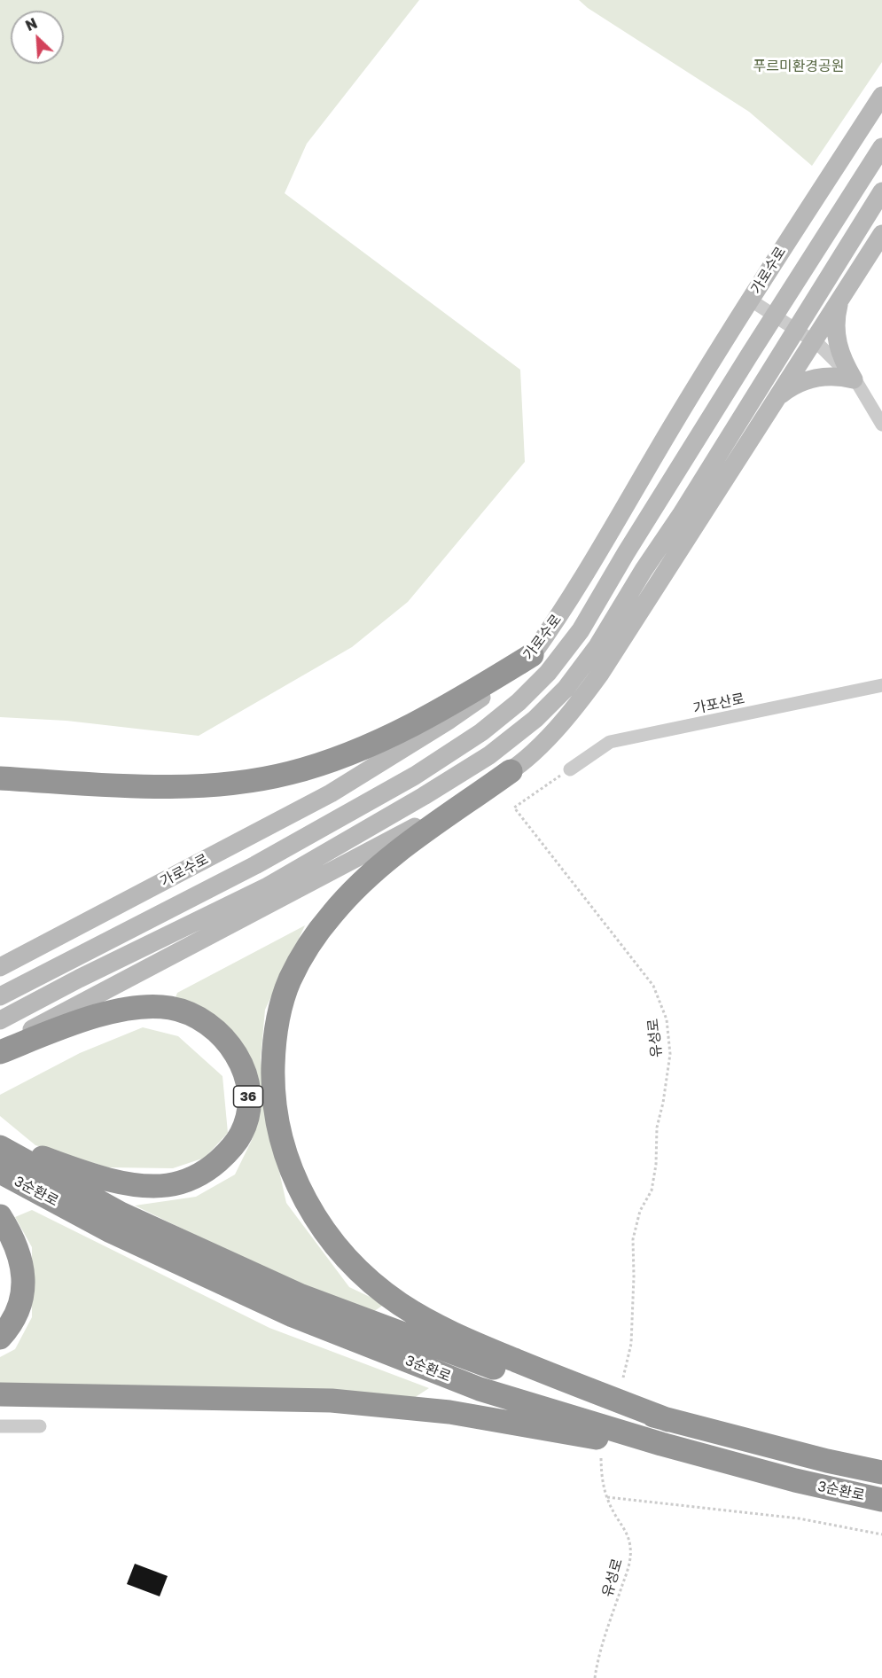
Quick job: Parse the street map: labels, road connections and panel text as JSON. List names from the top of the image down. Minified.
{"streets":{"highway":["36","3순환로"],"main road":["가로수로"],"street":["가포산로"],"path":["유성로"]},"crossings":[["가포산로","유성로"]],"parks":["푸르미환경공원"],"north":"top left"}
